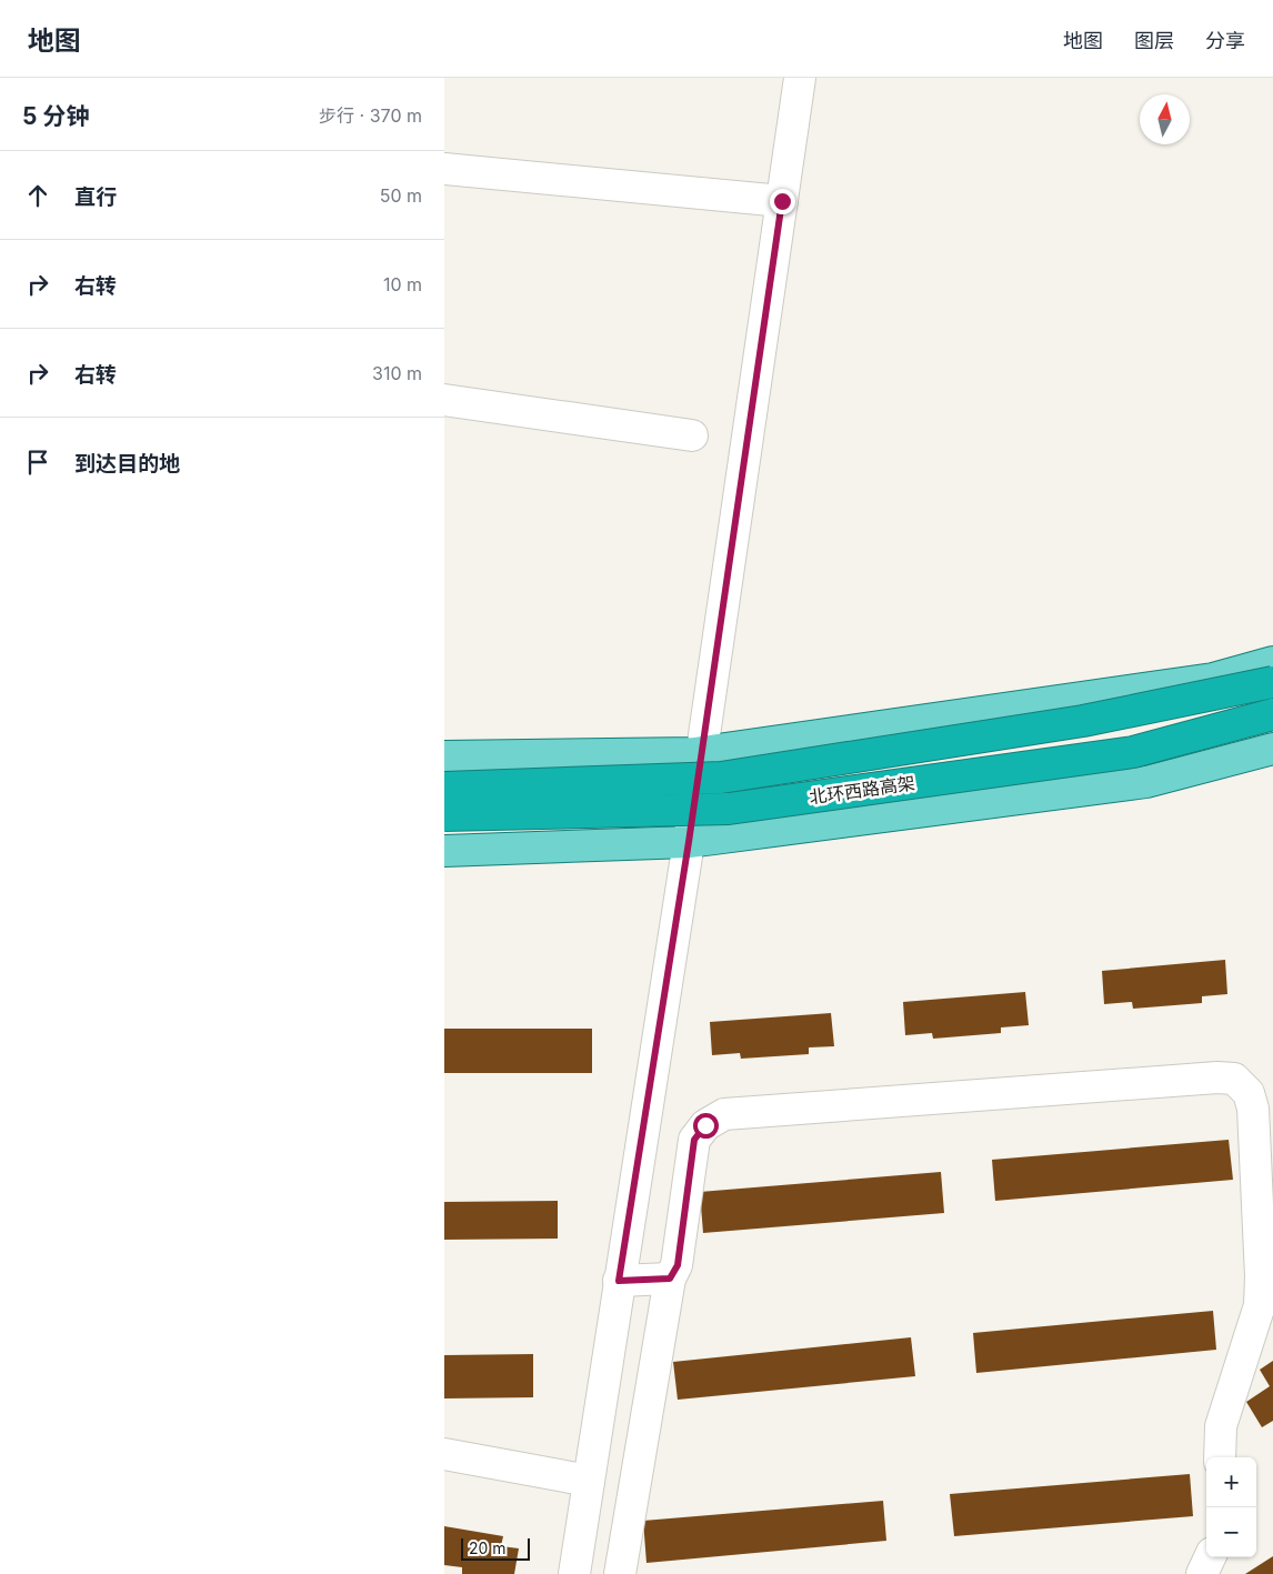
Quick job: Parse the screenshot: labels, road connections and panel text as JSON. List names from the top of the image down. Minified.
{"streets":{"highway":["北环西路高架"]},"scale_bar":"20 m","north":"top","page":{"header":"地图","nav":["地图","图层","分享"],"heading":["5 分钟","步行 · 370 m"],"list":[["直行","50 m"],["右转","10 m"],["右转","310 m"],"到达目的地"],"map_buttons":["+","−"],"scale":"20 m"}}
